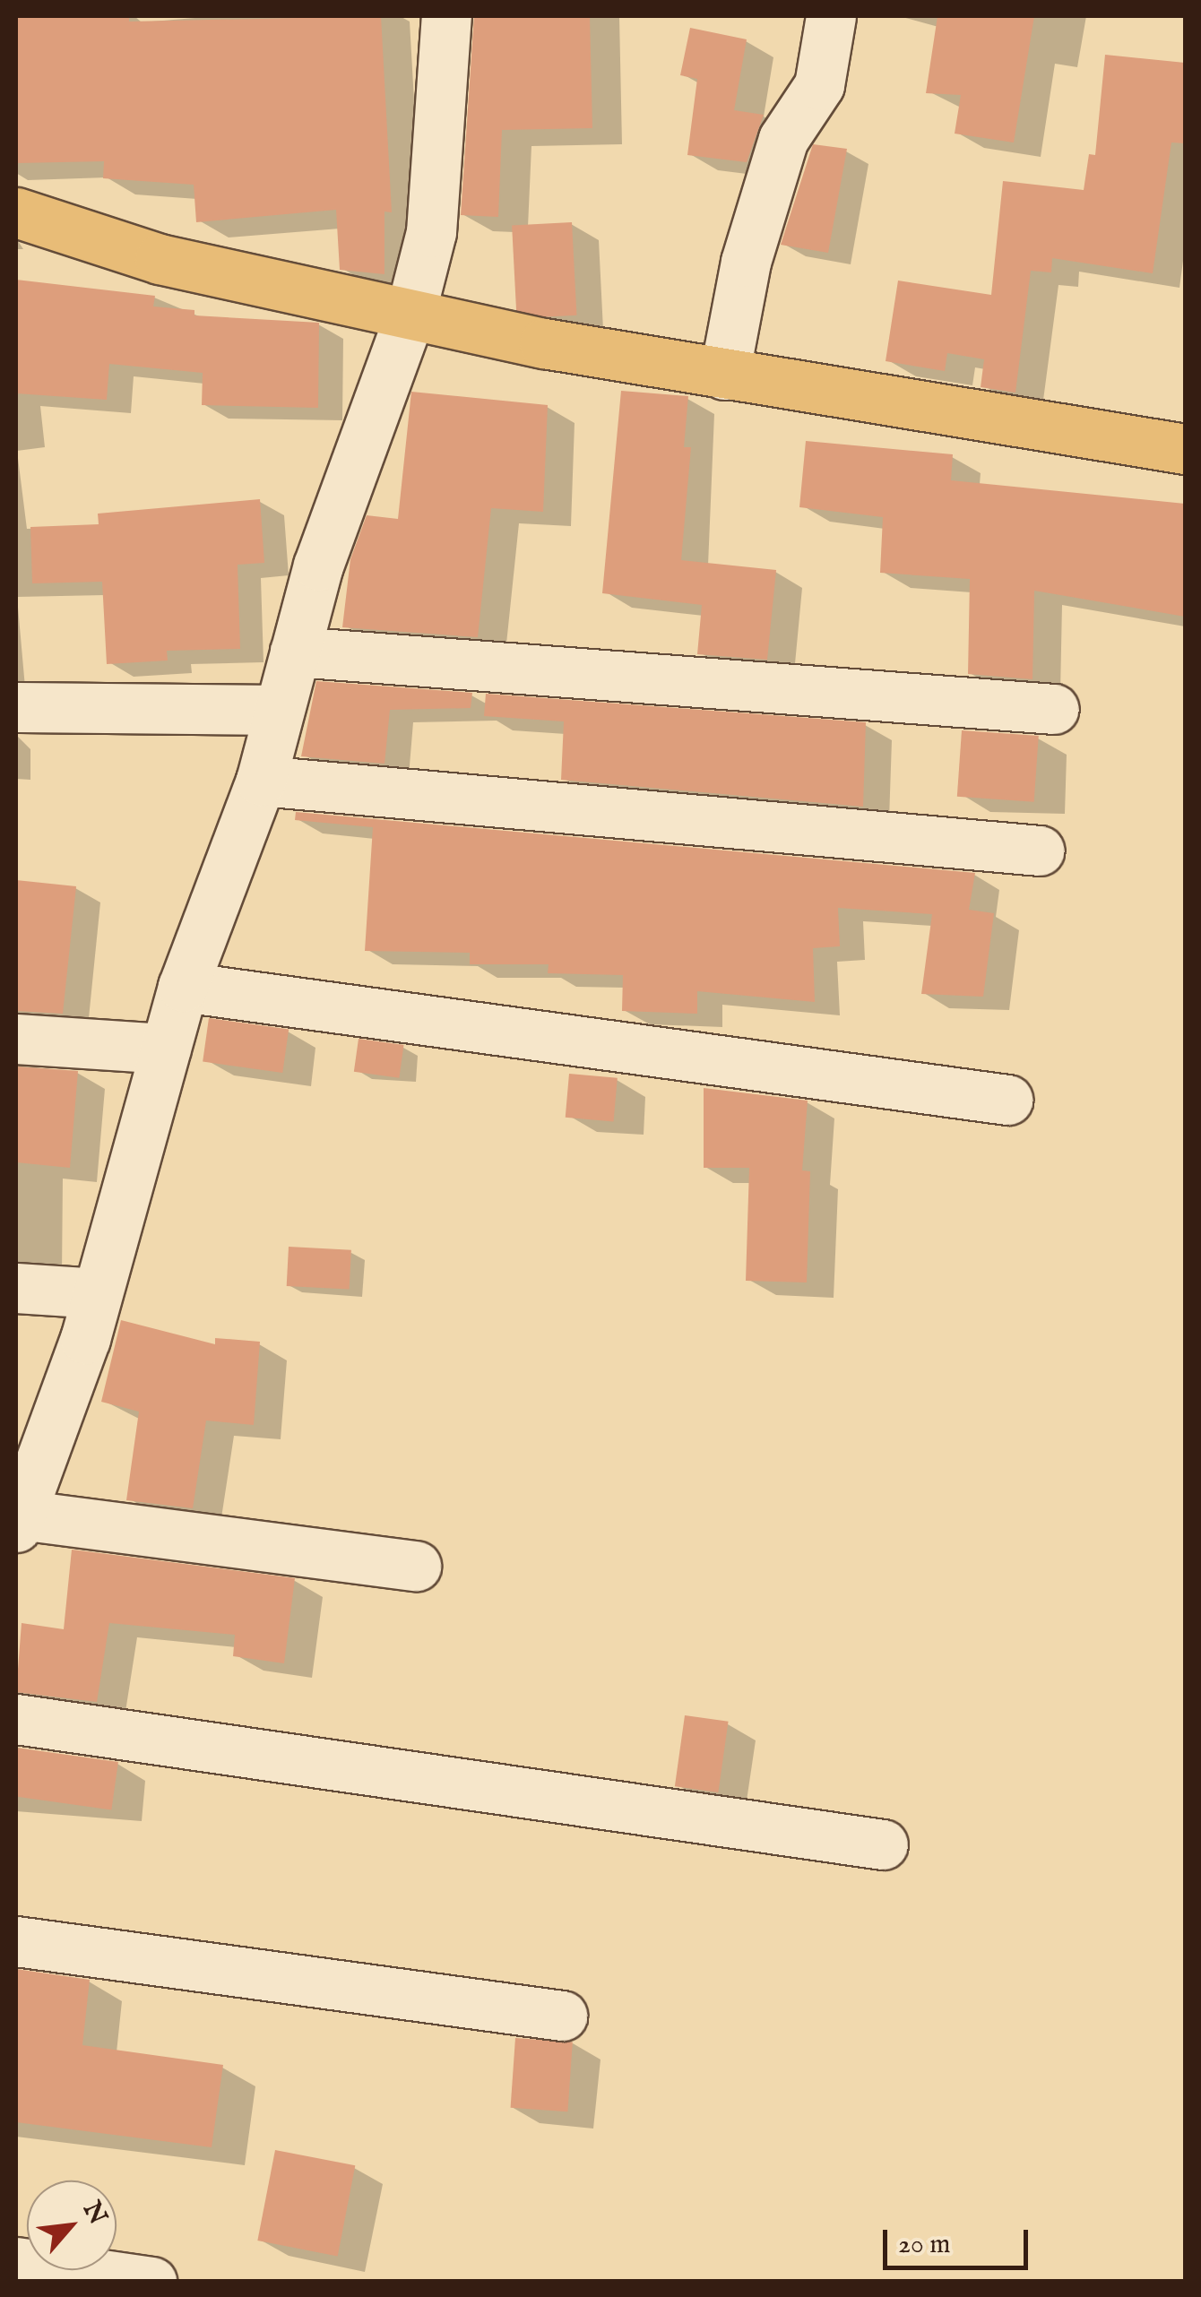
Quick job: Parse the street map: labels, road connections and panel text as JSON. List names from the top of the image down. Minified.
{"scale_bar":"20 m","north":"top right"}
